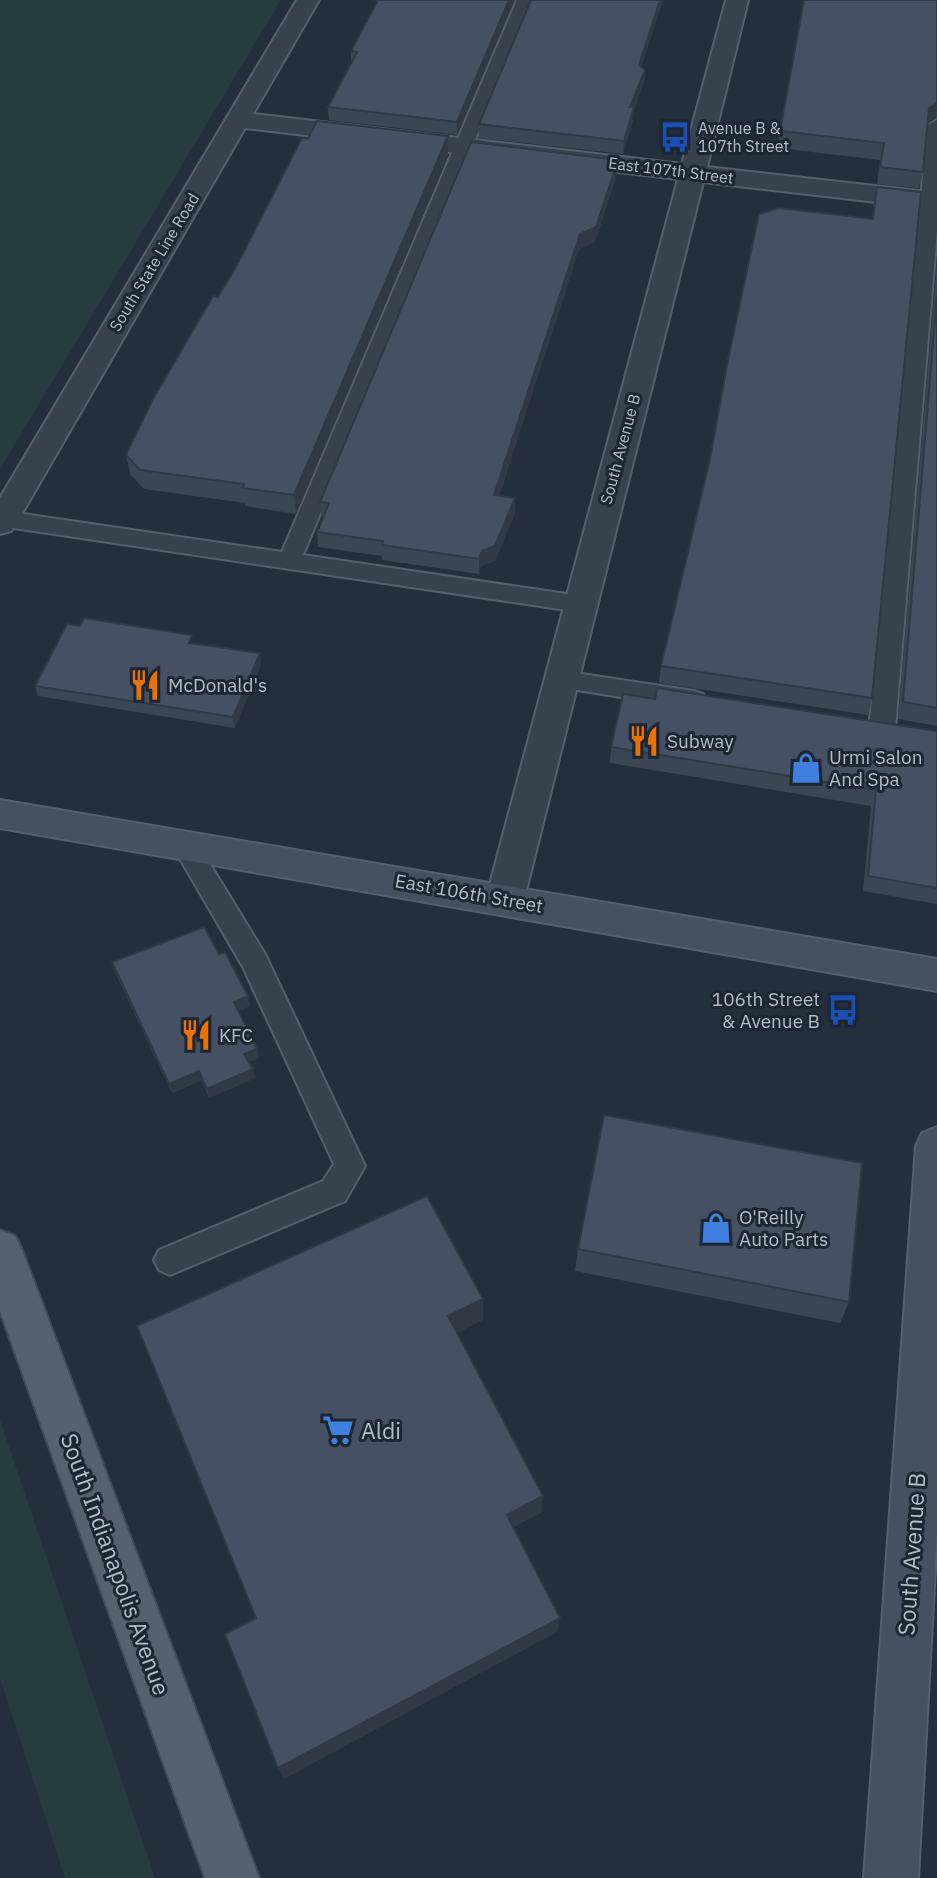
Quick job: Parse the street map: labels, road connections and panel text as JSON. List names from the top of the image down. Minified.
{"streets":{"main road":["South Avenue B","East 106th Street","South Indianapolis Avenue"],"street":["East 107th Street","South State Line Road"]},"crossings":[["East 107th Street","South State Line Road"],["East 107th Street","South Avenue B"],["South Avenue B","East 106th Street"]],"places":{"bus stop":["Avenue B & 107th Street","106th Street & Avenue B"],"restaurant":["McDonald's","Subway","KFC"],"shop":["Urmi Salon And Spa","O'Reilly Auto Parts"],"supermarket":["Aldi"]}}
